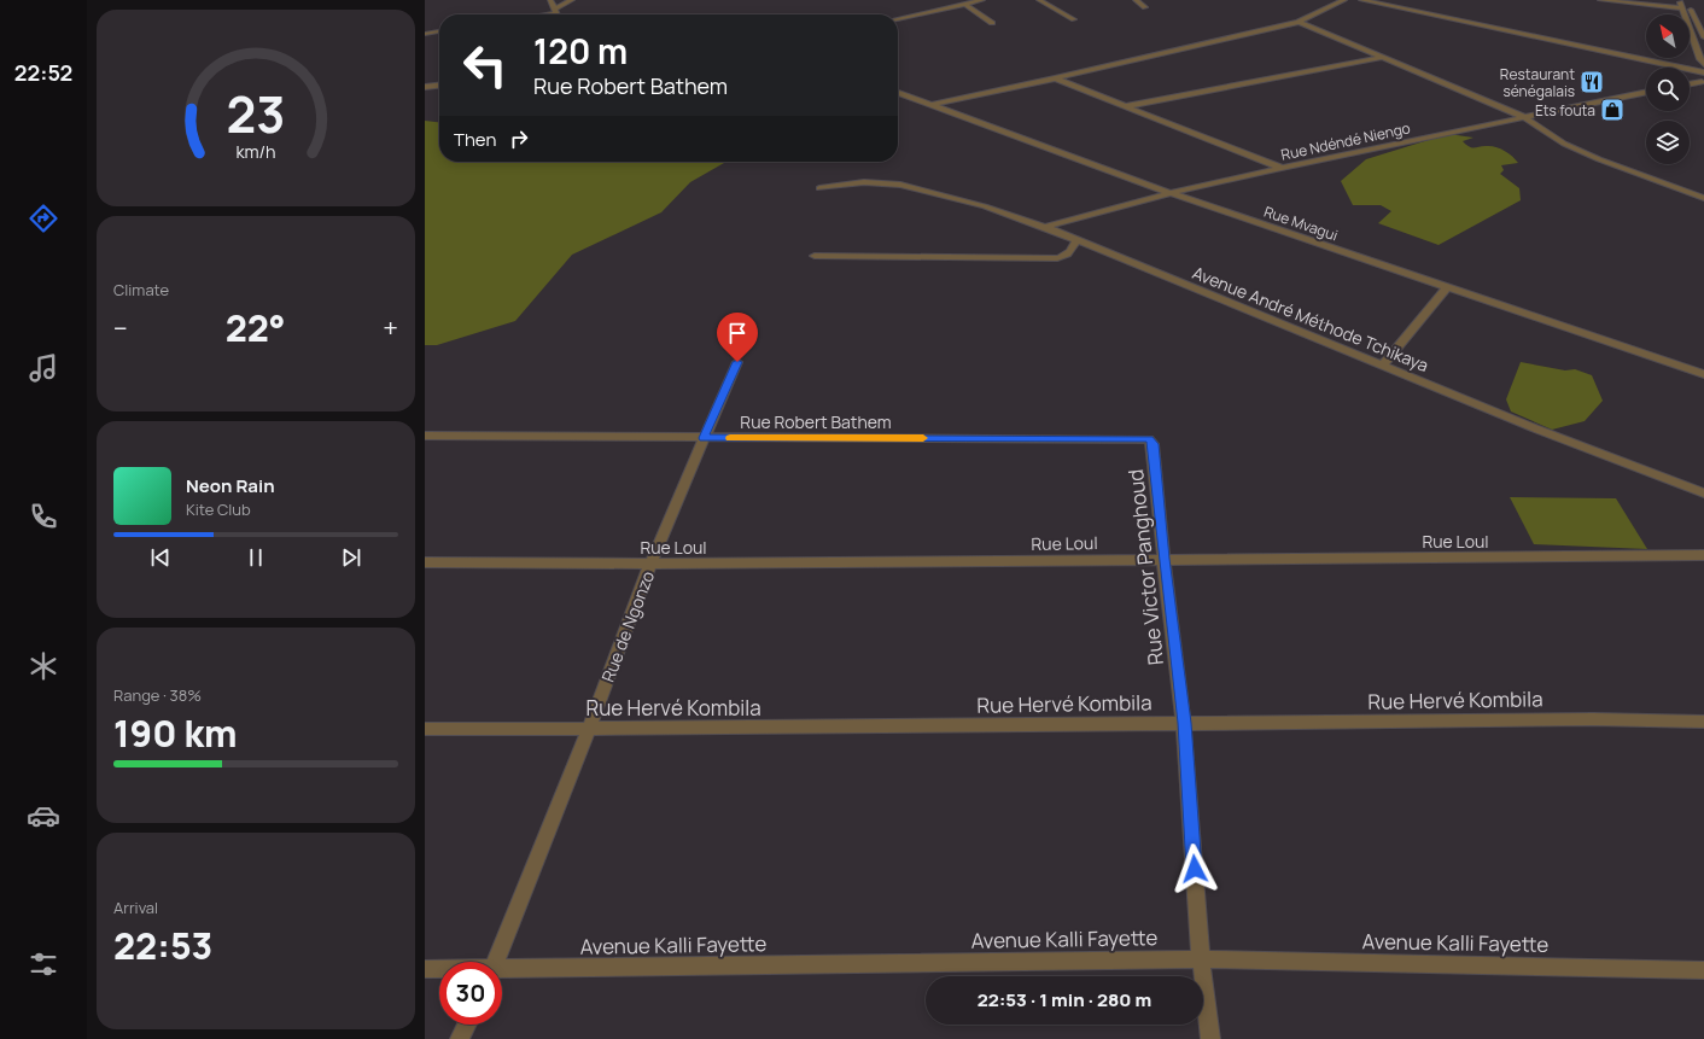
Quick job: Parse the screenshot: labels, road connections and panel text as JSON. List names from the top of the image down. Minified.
{"streets":{"street":["Rue Ndéndé Niengo","Rue Mvagui","Avenue André Méthode Tchikaya","Rue Robert Bathem","Rue Loul","Rue Victor Panghoud","Rue de Ngonzo","Rue Hervé Kombila","Avenue Kalli Fayette"]},"crossings":[["Rue Ndéndé Niengo","Rue Mvagui"],["Rue Ndéndé Niengo","Avenue André Méthode Tchikaya"],["Rue Robert Bathem","Rue Victor Panghoud"],["Rue Robert Bathem","Rue de Ngonzo"],["Rue Loul","Rue Victor Panghoud"],["Rue Loul","Rue de Ngonzo"],["Rue Victor Panghoud","Rue Hervé Kombila"],["Rue Victor Panghoud","Avenue Kalli Fayette"],["Rue de Ngonzo","Rue Hervé Kombila"]],"places":{"restaurant":["Restaurant sénégalais"],"shop":["Ets fouta"]},"north":"top left","page":{"tabs":"22:52","turn":["120 m","Rue Robert Bathem"],"then":"Then","tile":["Climate",["Range · 38%","190 km"],["Arrival","22:53"]],"heat":["−","22°","+"],"song":["Neon Rain","Kite Club"],"limit":"30","trip":"22:53 · 1 min · 280 m","gauge":["23","km/h"]}}
